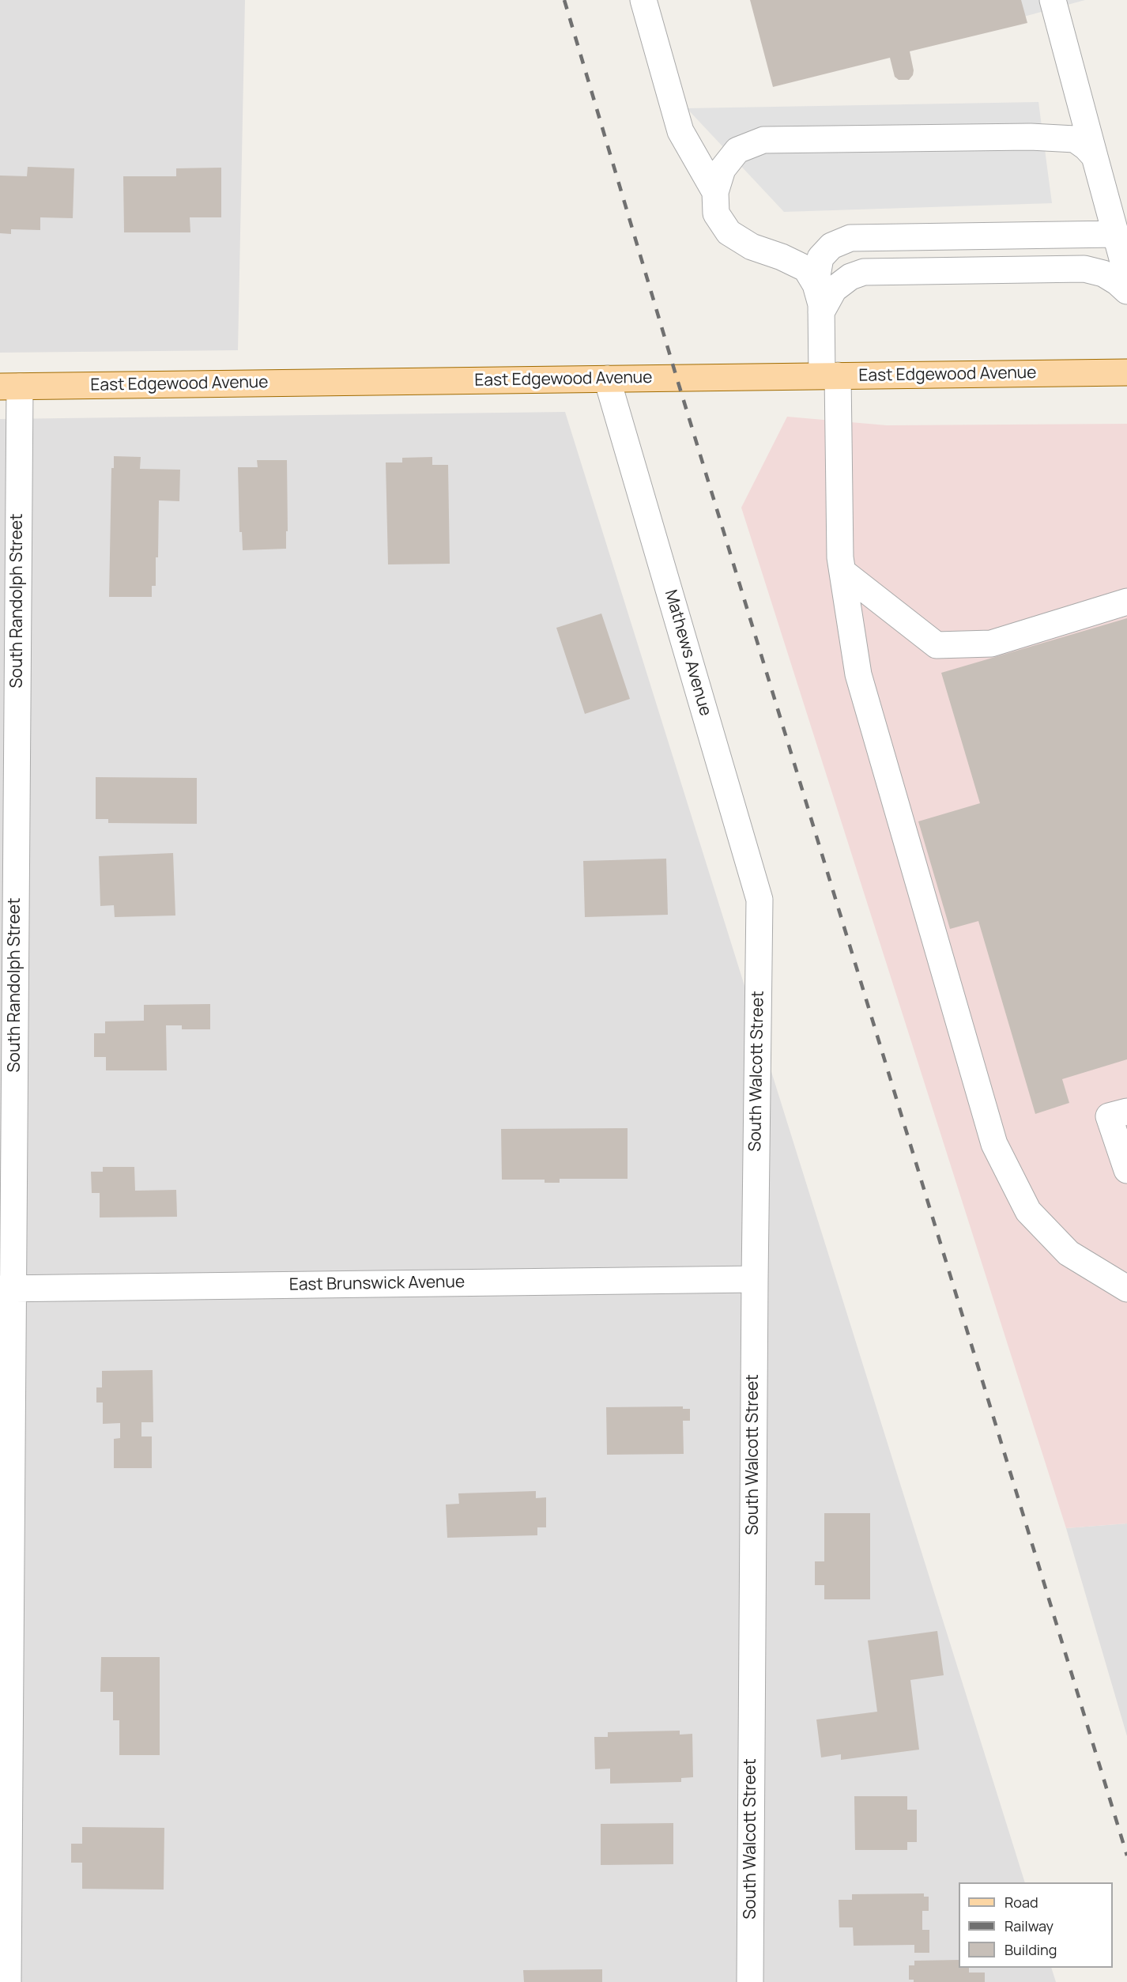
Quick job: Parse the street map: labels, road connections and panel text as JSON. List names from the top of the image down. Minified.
{"streets":{"main road":["East Edgewood Avenue"],"street":["South Randolph Street","Mathews Avenue","South Walcott Street","East Brunswick Avenue"]},"crossings":[["East Edgewood Avenue","South Randolph Street"],["East Edgewood Avenue","Mathews Avenue"],["South Randolph Street","East Brunswick Avenue"],["Mathews Avenue","South Walcott Street"],["South Walcott Street","East Brunswick Avenue"]],"legend":["Road","Railway","Building"]}
